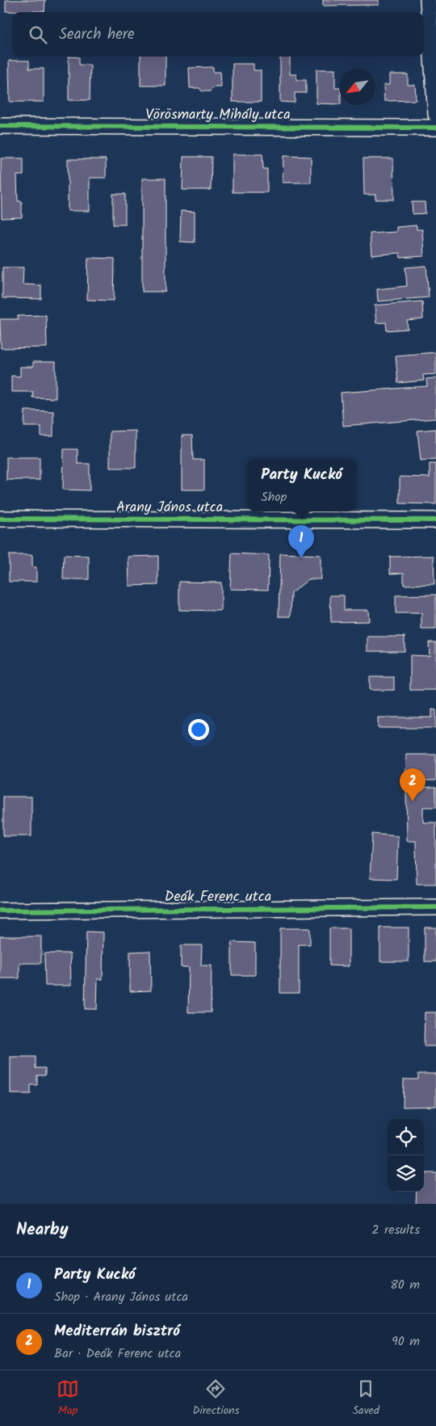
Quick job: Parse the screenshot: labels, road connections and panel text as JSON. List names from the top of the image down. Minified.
{"streets":{"street":["Vörösmarty Mihály utca","Arany János utca","Deák Ferenc utca"]},"north":"bottom left","page":{"search":"Search here","popup":["Party Kuckó","Shop"],"pins":["1","2"],"heading":["Nearby","2 results"],"list":[{"mark":"1","name":"Party Kuckó","note":"Shop · Arany János utca","value":"80 m"},{"mark":"2","name":"Mediterrán bisztró","note":"Bar · Deák Ferenc utca","value":"90 m"}],"nav":["Map","Directions","Saved"]}}
